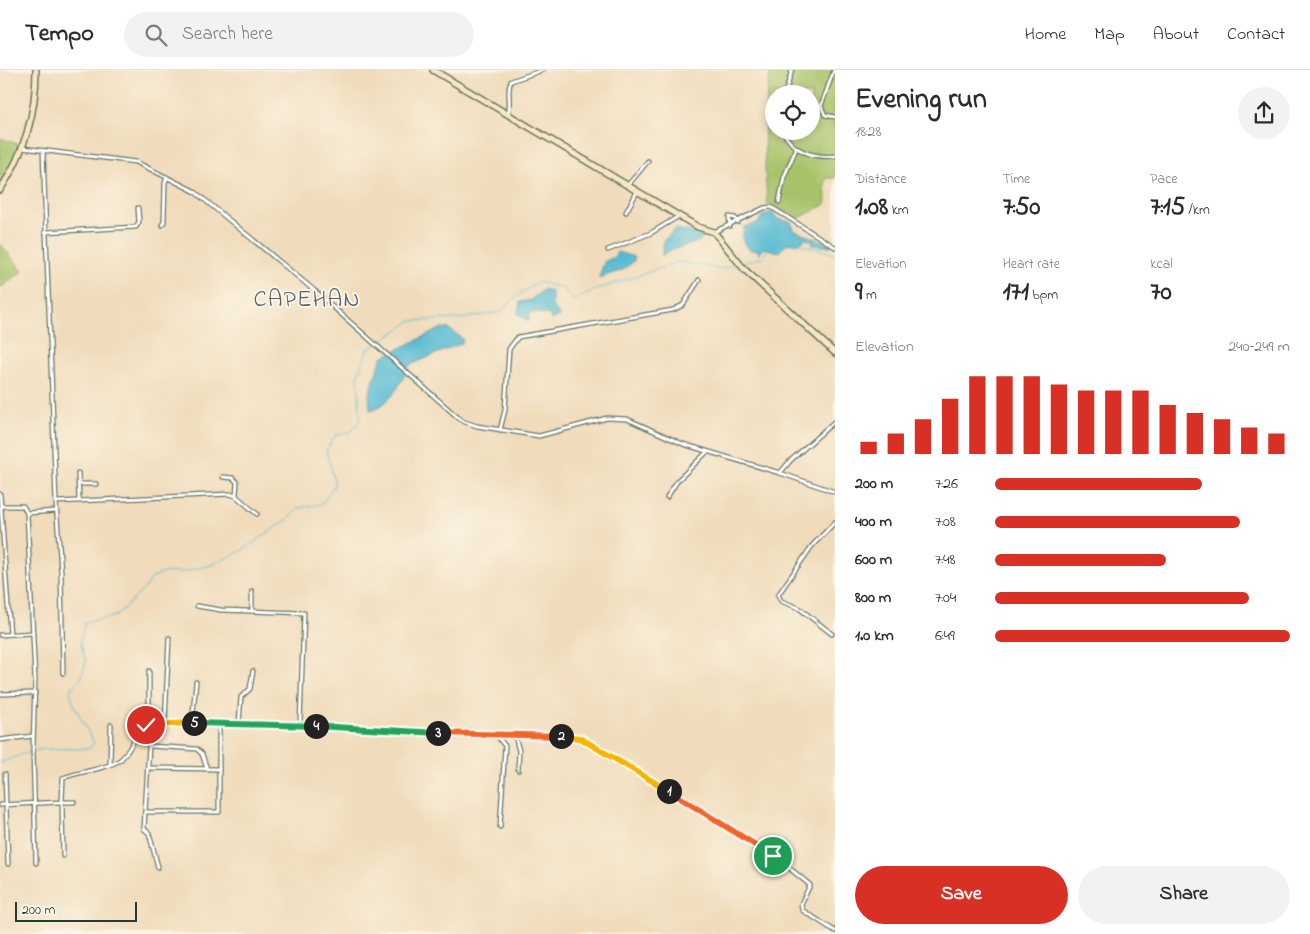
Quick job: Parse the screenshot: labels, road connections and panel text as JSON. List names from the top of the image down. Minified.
{"districts":["CAPEHAN"],"scale_bar":"200 m","page":{"header":"Tempo","search":"Search here","nav":["Home","Map","About","Contact"],"heading":["Evening run","18:28"],"stats":[["Distance","1.08 km"],["Time","7:50"],["Pace","7:15 /km"],["Elevation","9 m"],["Heart rate","171 bpm"],["kcal","70"]],"chart":["Elevation","240–249 m"],"list":[{"name":"200 m","note":"7:26"},{"name":"400 m","note":"7:08"},{"name":"600 m","note":"7:48"},{"name":"800 m","note":"7:04"},{"name":"1.0 km","note":"6:49"}],"pins":["5","4","3","2","1"],"buttons":["Save","Share"],"scale":"200 m"}}
